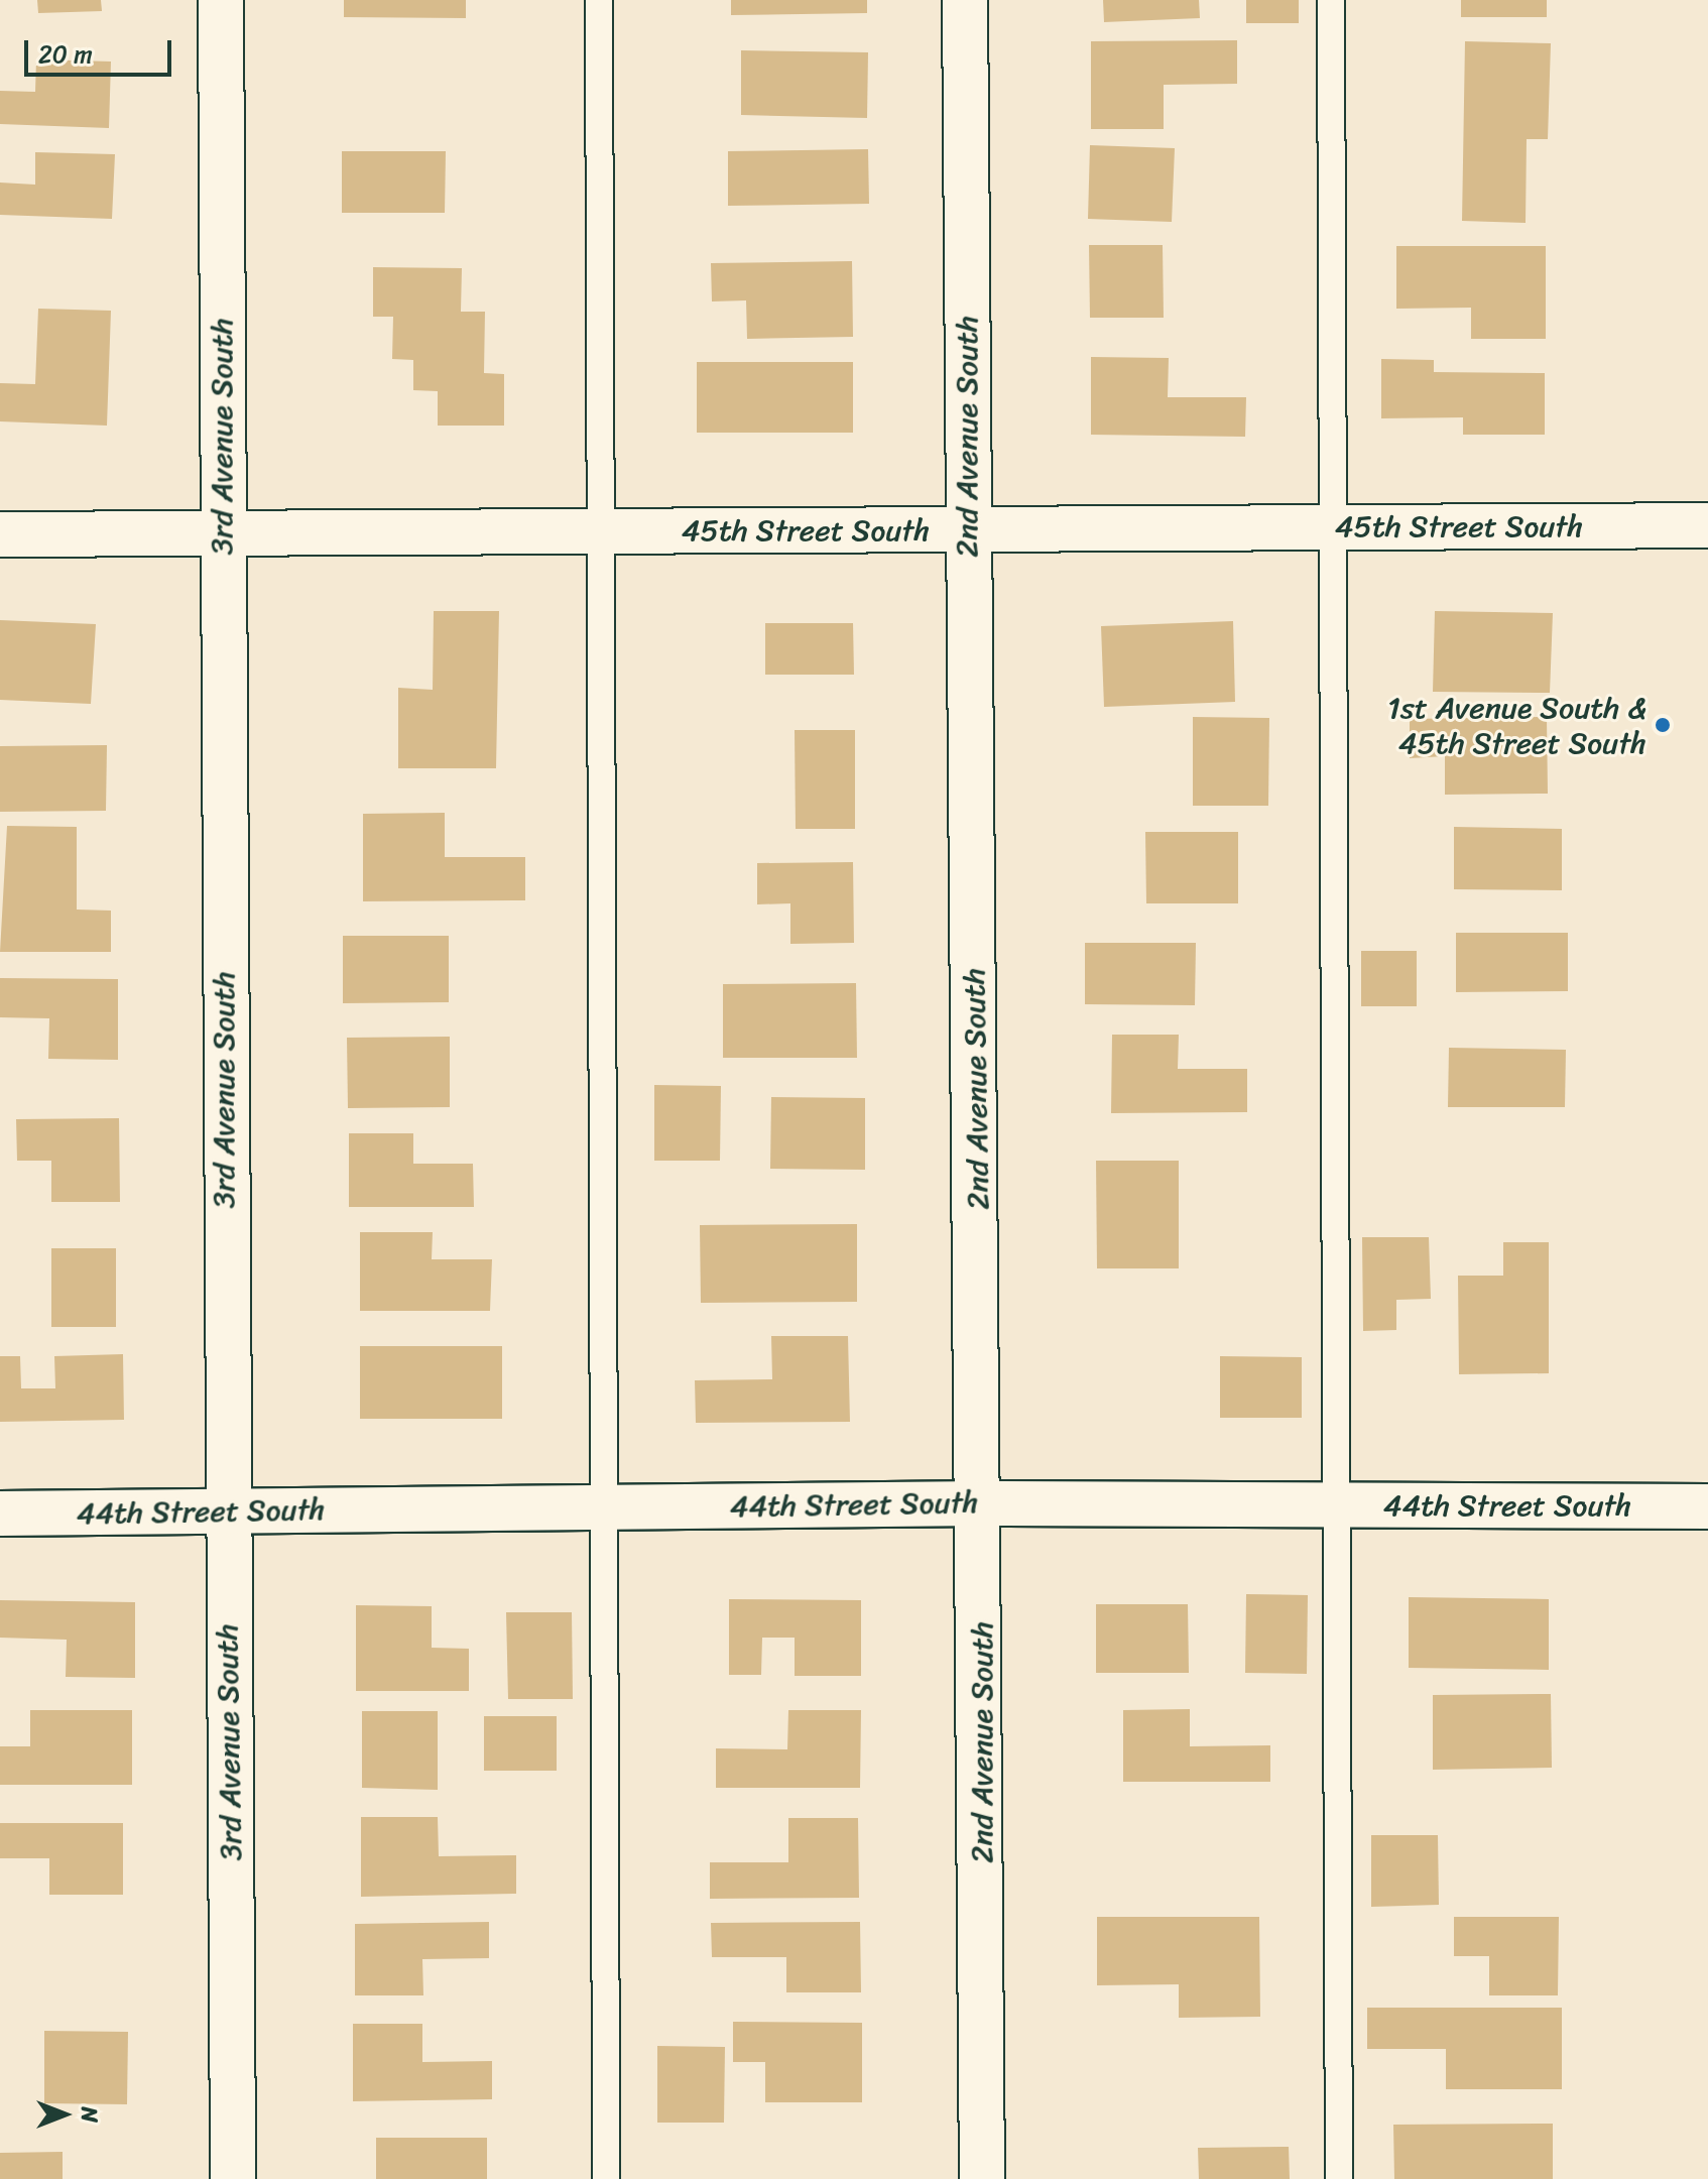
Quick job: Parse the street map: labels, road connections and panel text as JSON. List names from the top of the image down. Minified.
{"streets":{"street":["3rd Avenue South","2nd Avenue South","45th Street South","44th Street South"]},"crossings":[["3rd Avenue South","45th Street South"],["3rd Avenue South","44th Street South"],["2nd Avenue South","45th Street South"],["2nd Avenue South","44th Street South"]],"places":["1st Avenue South & 45th Street South"],"scale_bar":"20 m","north":"right"}
